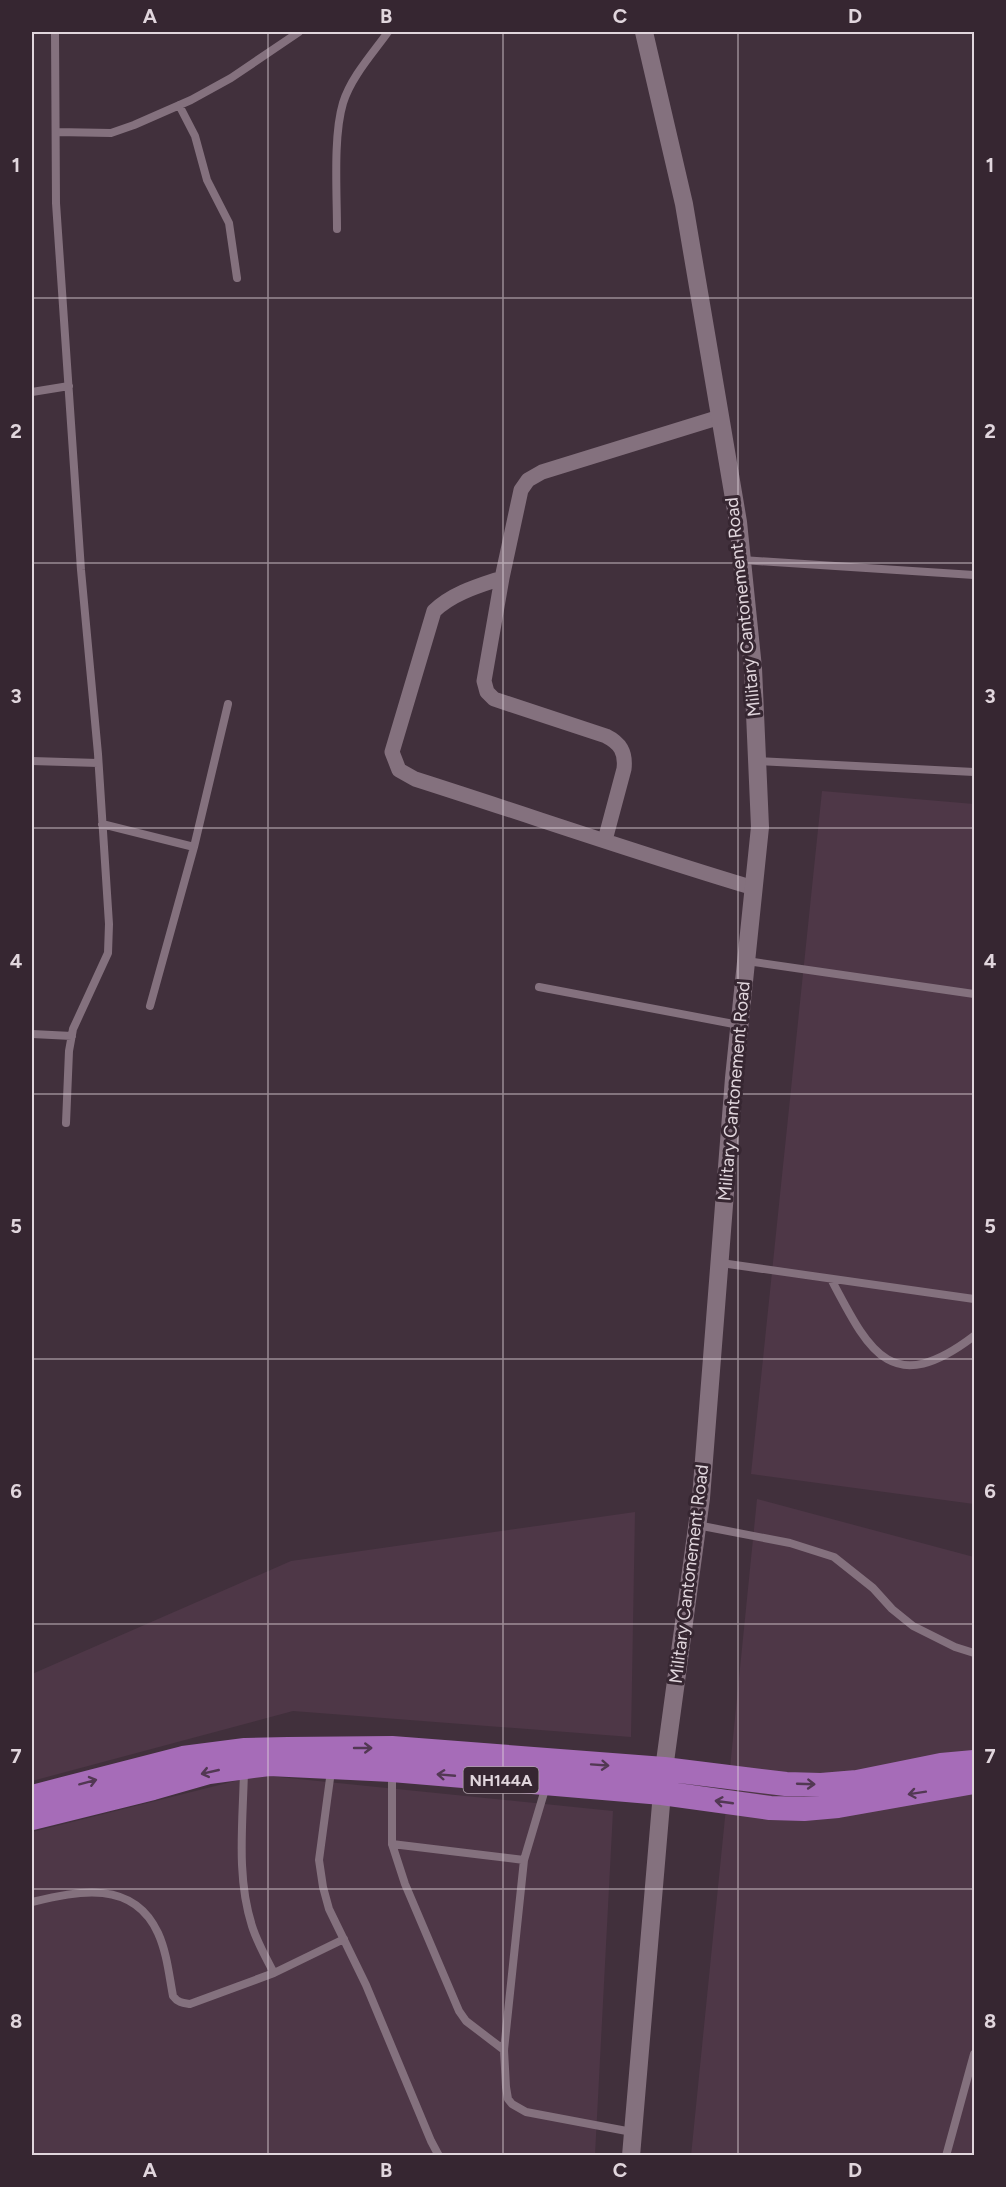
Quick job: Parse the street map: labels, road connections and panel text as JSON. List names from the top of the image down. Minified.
{"streets":{"highway":["NH144A"],"street":["Military Cantonement Road"]},"crossings":[["Military Cantonement Road","NH144A"]],"grid":{"columns":["A","B","C","D"],"rows":["1","2","3","4","5","6","7","8"]}}
